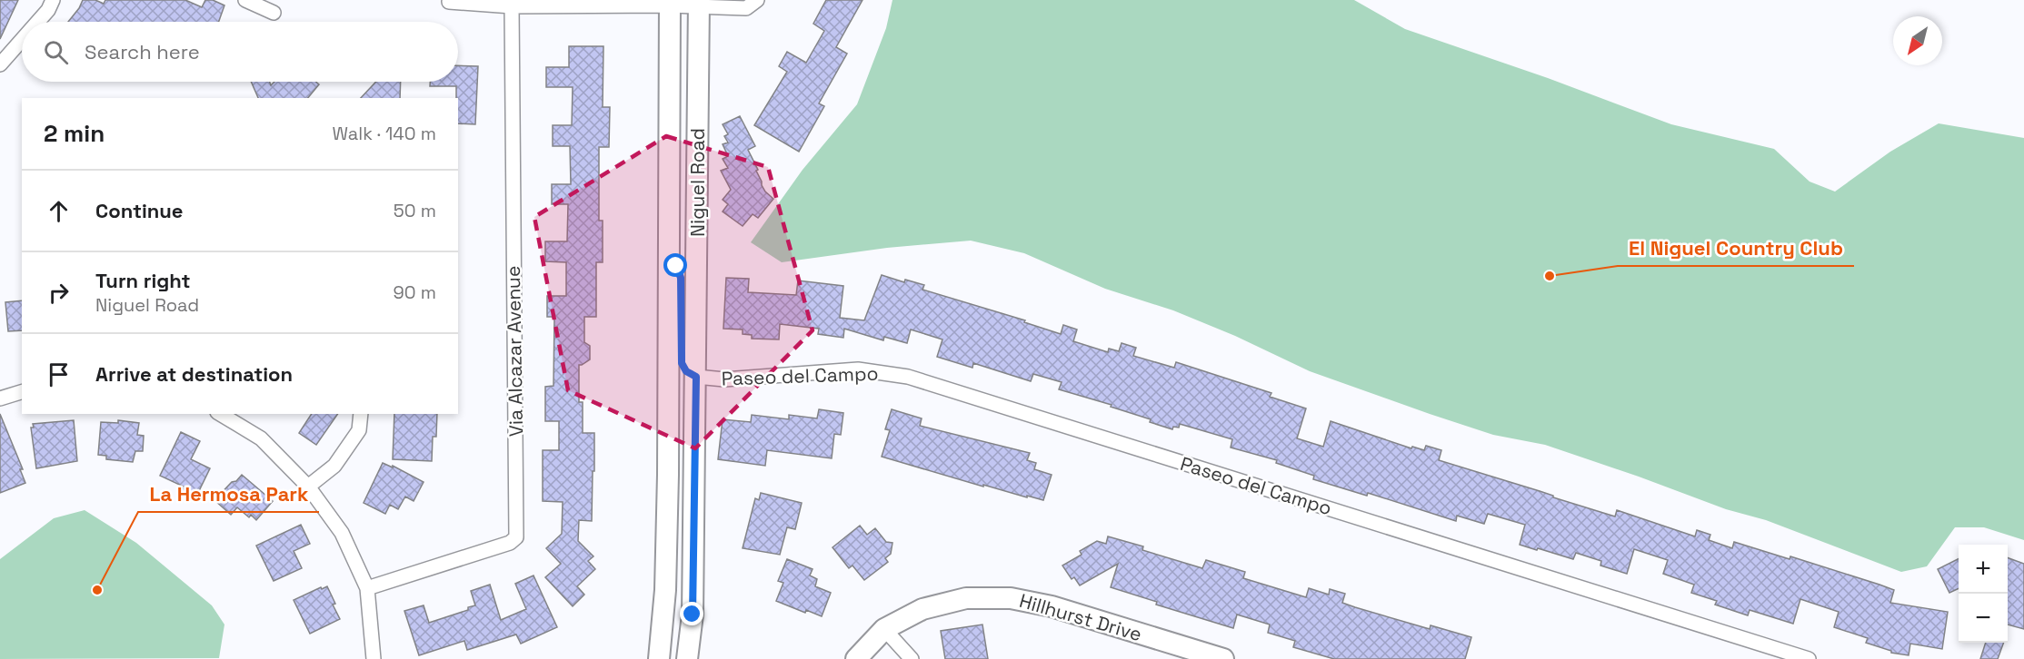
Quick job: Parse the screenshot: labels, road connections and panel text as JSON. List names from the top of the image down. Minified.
{"streets":{"main road":["Niguel Road","Hillhurst Drive"],"street":["Via Alcazar Avenue","Paseo del Campo"]},"crossings":[["Niguel Road","Paseo del Campo"]],"places":["El Niguel Country Club","La Hermosa Park"],"north":"bottom left","page":{"search":"Search here","heading":["2 min","Walk · 140 m"],"list":[["Continue","50 m"],["Turn right","Niguel Road","90 m"],"Arrive at destination"],"map_buttons":["+","−"]}}
